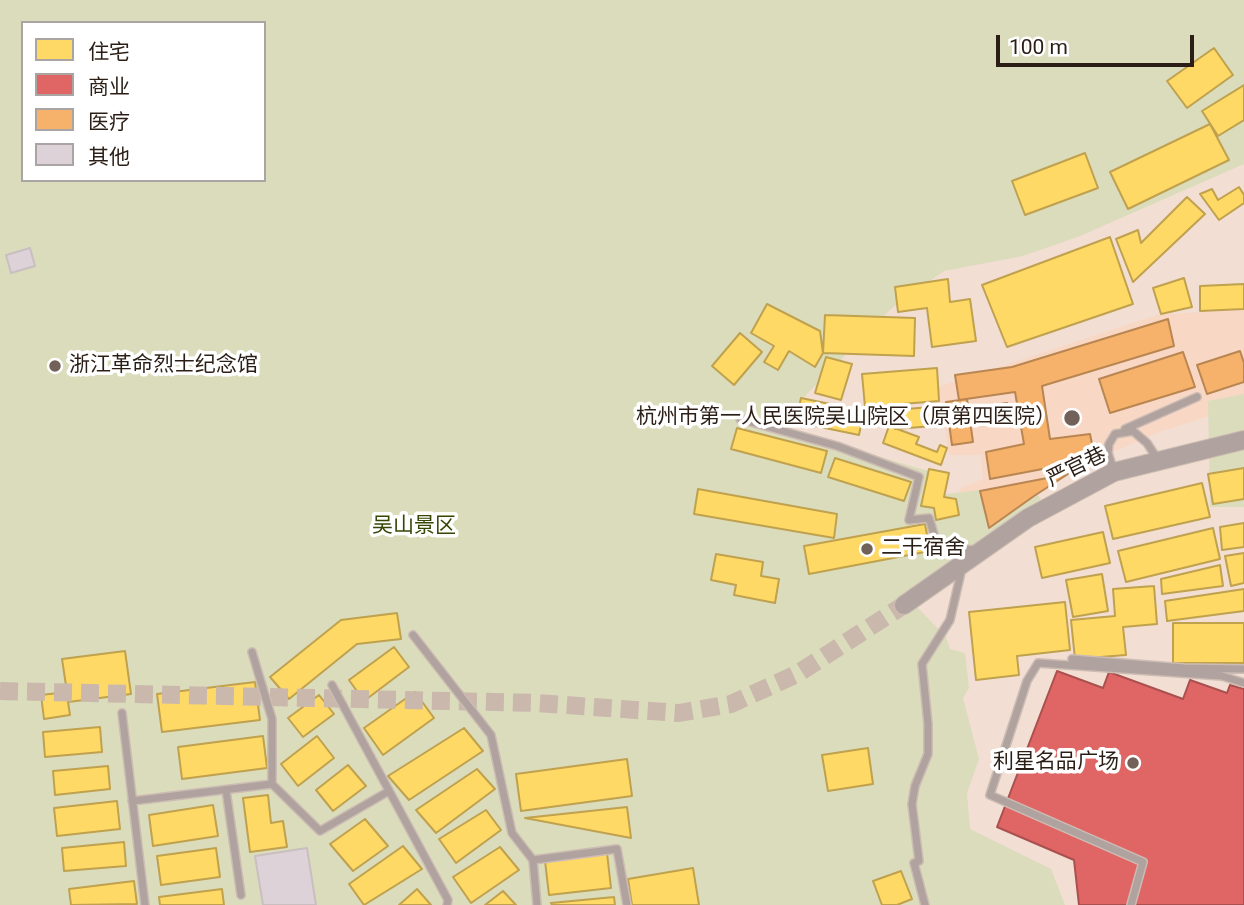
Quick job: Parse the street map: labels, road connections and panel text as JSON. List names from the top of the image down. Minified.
{"streets":{"street":["严官巷"]},"parks":["吴山景区"],"places":["浙江革命烈士纪念馆","杭州市第一人民医院吴山院区（原第四医院）","二干宿舍","利星名品广场"],"legend":["住宅","商业","医疗","其他"],"scale_bar":"100 m"}
